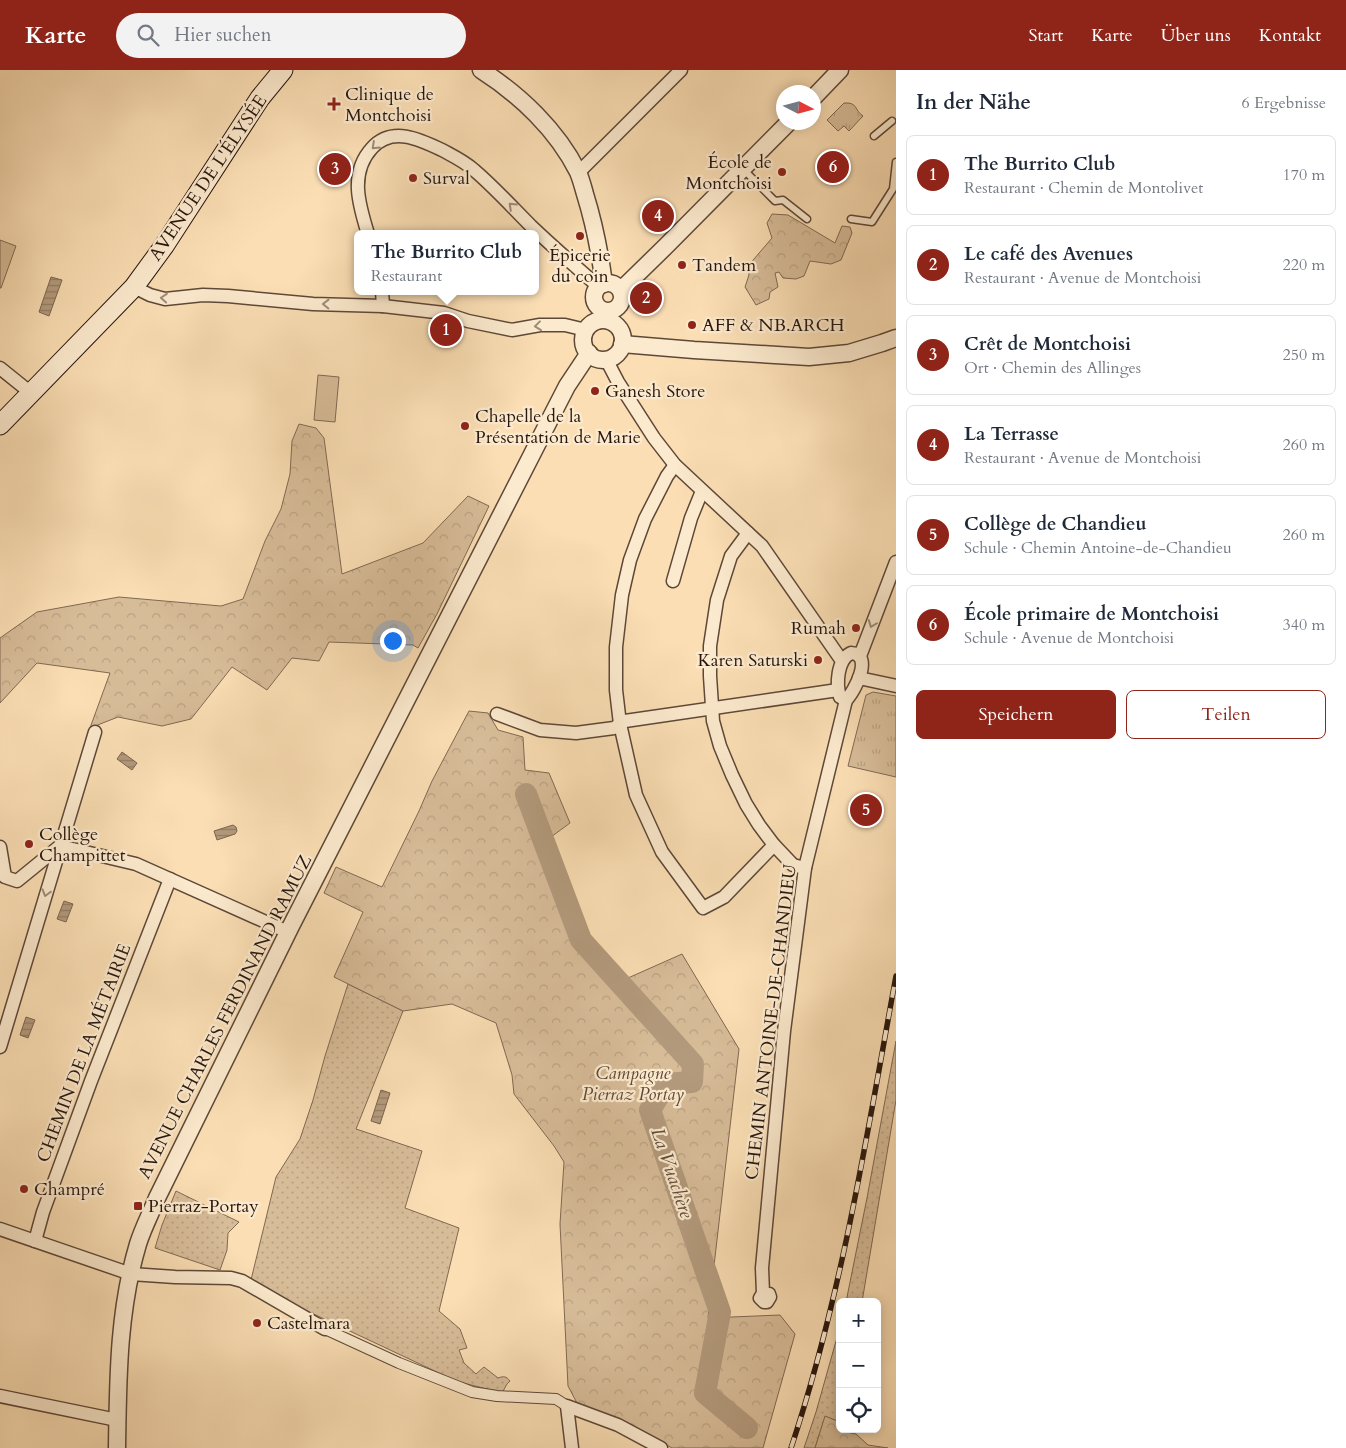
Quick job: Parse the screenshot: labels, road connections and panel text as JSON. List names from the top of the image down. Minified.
{"streets":{"main road":["AVENUE DE L'ÉLYSÉE"],"street":["AVENUE CHARLES FERDINAND RAMUZ","CHEMIN ANTOINE-DE-CHANDIEU","CHEMIN DE LA MÉTAIRIE"]},"water":["La Vuachère"],"parks":["Campagne Pierraz Portay"],"places":{"health":["Clinique de Montchoisi"],"other":["École de Montchoisi","Surval","Épicerie du coin","Tandem","AFF & NB.ARCH","Ganesh Store","Chapelle de la Présentation de Marie","Rumah","Karen Saturski","Collège Champittet","Champré","Castelmara"],"transit":["Pierraz-Portay"]},"north":"right","page":{"header":"Karte","search":"Hier suchen","nav":["Start","Karte","Über uns","Kontakt"],"heading":["In der Nähe","6 Ergebnisse"],"list":[{"mark":"1","name":"The Burrito Club","note":"Restaurant · Chemin de Montolivet","value":"170 m"},{"mark":"2","name":"Le café des Avenues","note":"Restaurant · Avenue de Montchoisi","value":"220 m"},{"mark":"3","name":"Crêt de Montchoisi","note":"Ort · Chemin des Allinges","value":"250 m"},{"mark":"4","name":"La Terrasse","note":"Restaurant · Avenue de Montchoisi","value":"260 m"},{"mark":"5","name":"Collège de Chandieu","note":"Schule · Chemin Antoine-de-Chandieu","value":"260 m"},{"mark":"6","name":"École primaire de Montchoisi","note":"Schule · Avenue de Montchoisi","value":"340 m"}],"pins":["6","3","4","2","1","5"],"popup":["The Burrito Club","Restaurant"],"buttons":["Speichern","Teilen"],"map_buttons":["+","−"]}}
